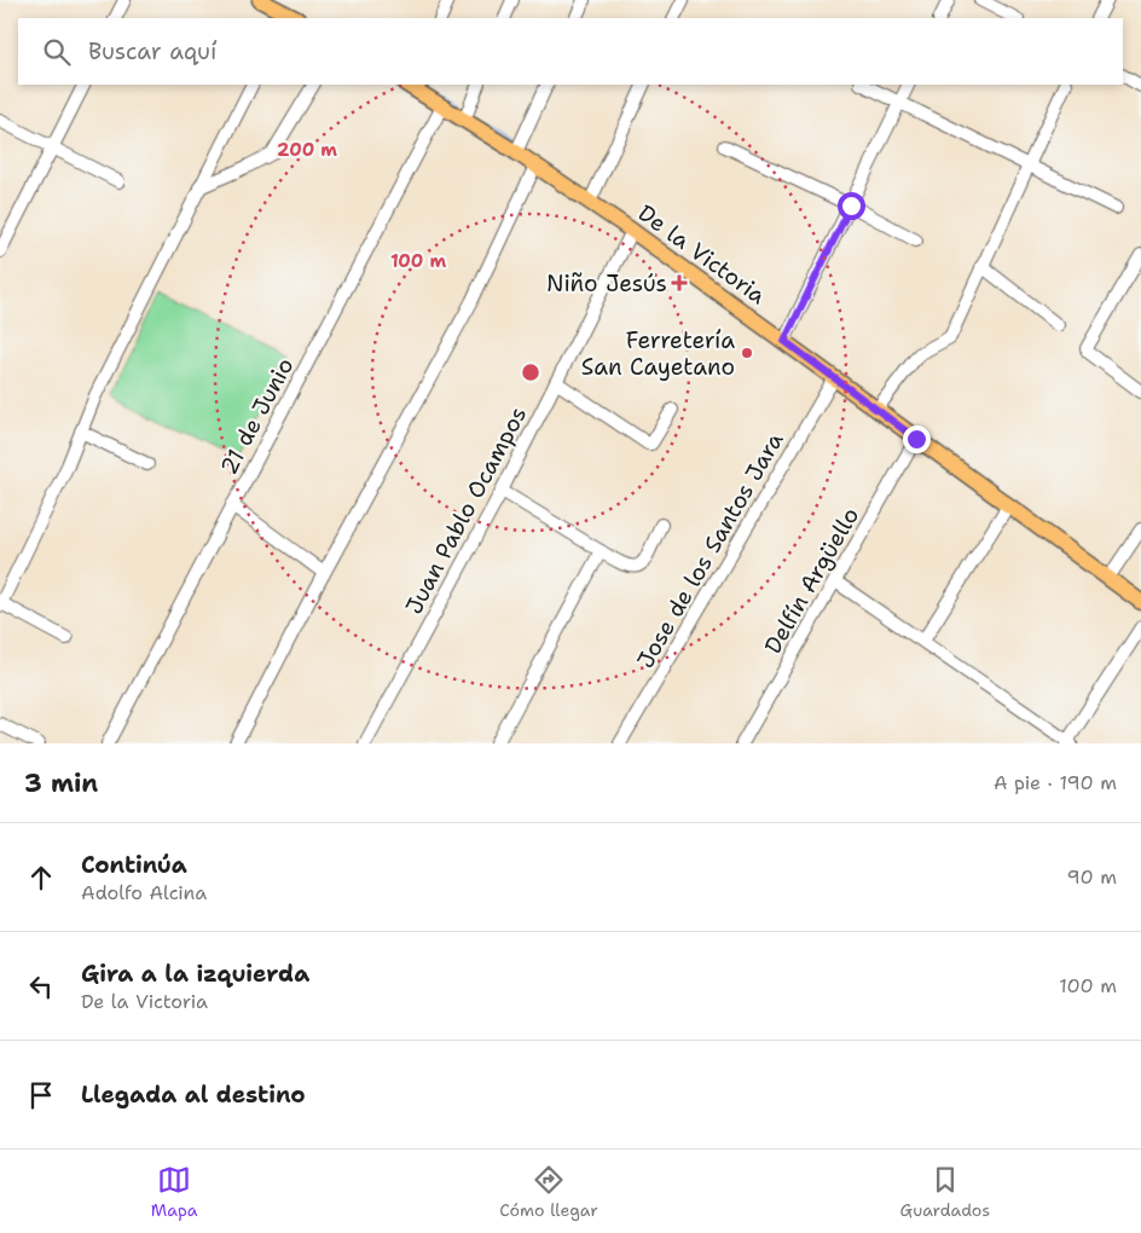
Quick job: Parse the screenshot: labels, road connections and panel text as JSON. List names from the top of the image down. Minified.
{"streets":{"main road":["De la Victoria"],"street":["21 de Junio","Juan Pablo Ocampos","Jose de los Santos Jara","Delfín Argüello"]},"crossings":[["De la Victoria","21 de Junio"],["De la Victoria","Juan Pablo Ocampos"],["De la Victoria","Jose de los Santos Jara"],["De la Victoria","Delfín Argüello"]],"places":{"health":["Niño Jesús"],"other":["Ferretería San Cayetano"]},"page":{"search":"Buscar aquí","heading":["3 min","A pie · 190 m"],"list":[["Continúa","Adolfo Alcina","90 m"],["Gira a la izquierda","De la Victoria","100 m"],"Llegada al destino"],"nav":["Mapa","Cómo llegar","Guardados"]},"rings":["200 m","100 m"]}
